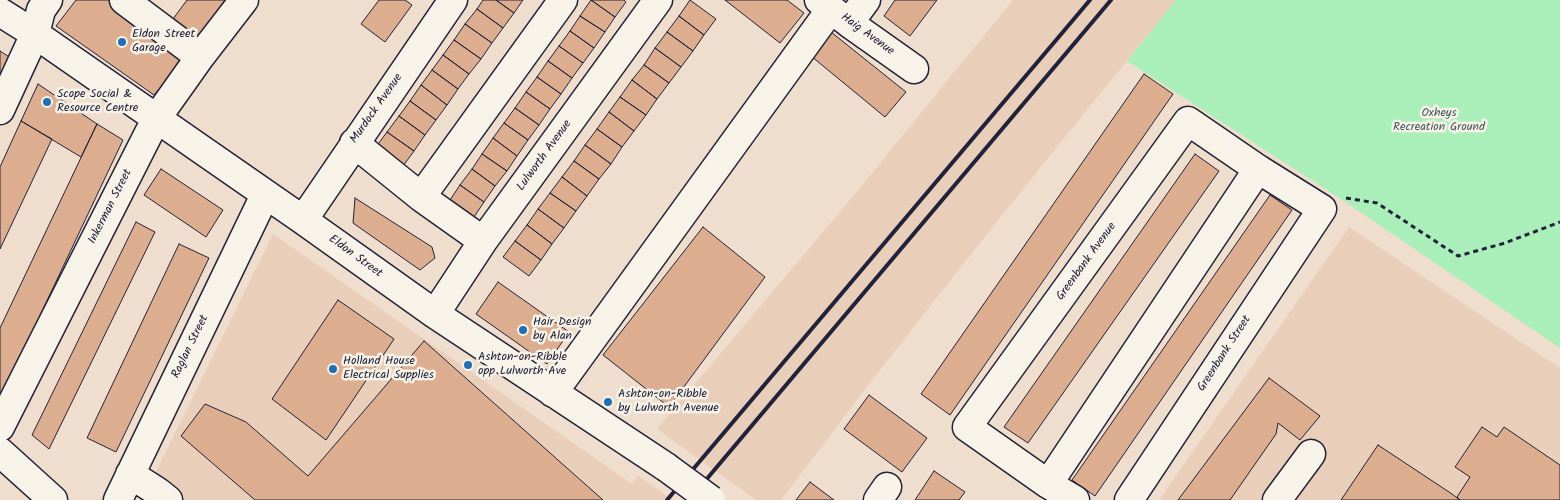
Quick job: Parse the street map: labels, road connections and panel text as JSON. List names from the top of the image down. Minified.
{"streets":{"street":["Haig Avenue","Murdock Avenue","Lulworth Avenue","Inkerman Street","Eldon Street","Greenbank Avenue","Raglan Street","Greenbank Street"]},"crossings":[["Murdock Avenue","Eldon Street"],["Lulworth Avenue","Eldon Street"],["Inkerman Street","Eldon Street"],["Eldon Street","Raglan Street"],["Greenbank Avenue","Greenbank Street"]],"parks":["Oxheys Recreation Ground"],"places":["Eldon Street Garage","Scope Social & Resource Centre","Hair Design by Alan","Ashton-on-Ribble opp Lulworth Ave","Holland House Electrical Supplies","Ashton-on-Ribble by Lulworth Avenue"]}
